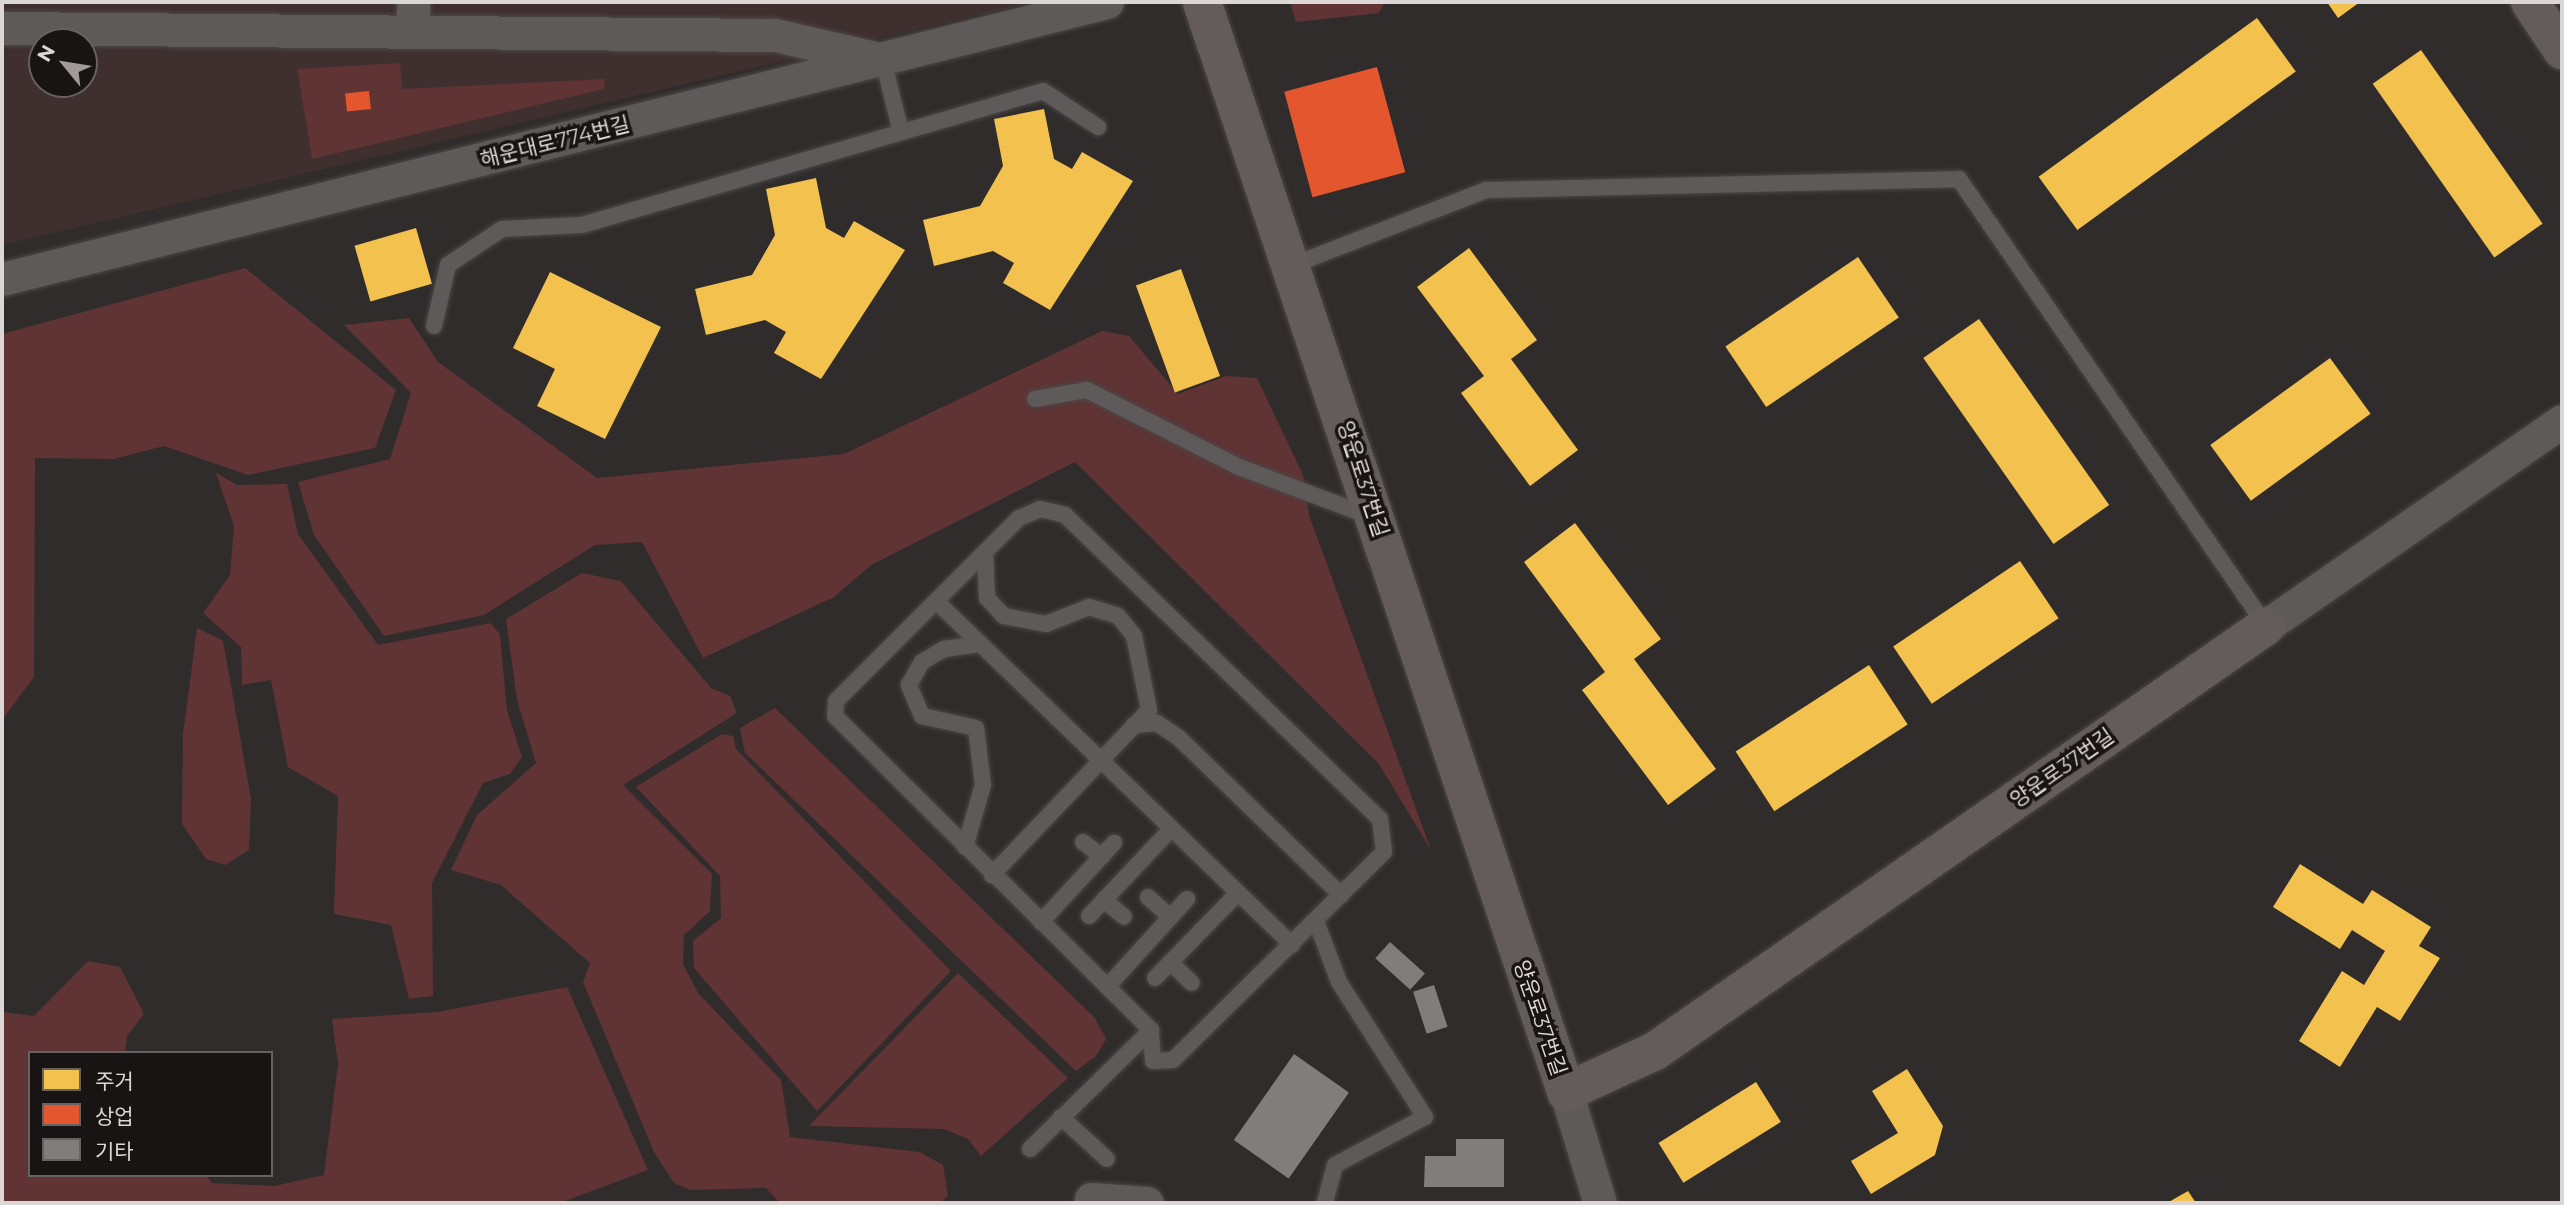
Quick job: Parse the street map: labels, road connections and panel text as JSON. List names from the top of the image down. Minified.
{"streets":{"street":["해운대로774번길","양운로37번길"]},"legend":["주거","상업","기타"],"north":"top left"}
